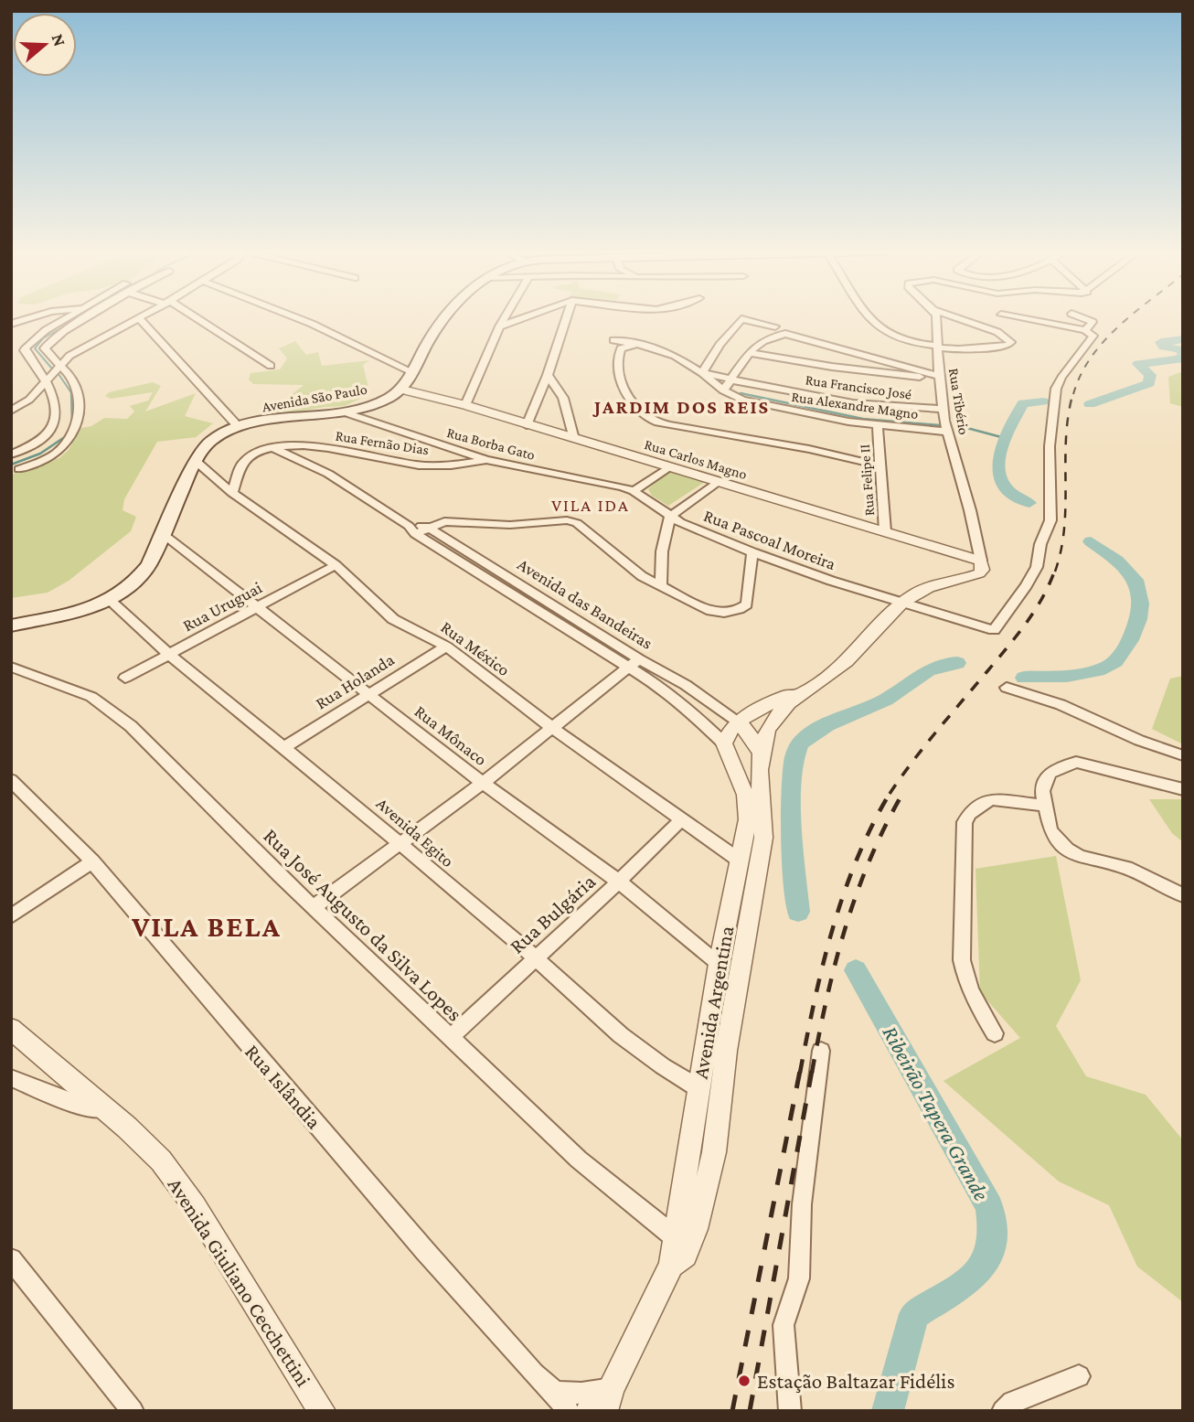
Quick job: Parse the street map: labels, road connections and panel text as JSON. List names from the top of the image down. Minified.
{"streets":{"main road":["Avenida São Paulo"],"street":["Rua Francisco José","Rua Tibério","Rua Alexandre Magno","Rua Fernão Dias","Rua Borba Gato","Rua Carlos Magno","Rua Felipe II","Rua Pascoal Moreira","Avenida das Bandeiras","Rua Uruguai","Rua México","Rua Holanda","Rua Mônaco","Avenida Egito","Rua Bulgária","Rua José Augusto da Silva Lopes","Avenida Argentina","Rua Islândia","Avenida Giuliano Cecchettini"]},"crossings":[["Rua Francisco José","Rua Tibério"],["Rua Francisco José","Rua Alexandre Magno"],["Avenida São Paulo","Rua Borba Gato"],["Avenida São Paulo","Rua Carlos Magno"],["Avenida São Paulo","Rua México"],["Avenida São Paulo","Rua Mônaco"],["Avenida São Paulo","Avenida Egito"],["Rua Tibério","Rua Alexandre Magno"],["Rua Tibério","Rua Carlos Magno"],["Rua Alexandre Magno","Rua Felipe II"],["Rua Fernão Dias","Rua Borba Gato"],["Rua Fernão Dias","Avenida das Bandeiras"],["Rua Borba Gato","Rua Pascoal Moreira"],["Rua Carlos Magno","Rua Felipe II"],["Avenida das Bandeiras","Avenida Argentina"],["Rua Uruguai","Rua México"],["Rua Uruguai","Rua Mônaco"],["Rua Uruguai","Avenida Egito"],["Rua México","Rua Holanda"],["Rua México","Rua Bulgária"],["Rua México","Avenida Argentina"],["Rua Holanda","Rua Mônaco"],["Rua Holanda","Avenida Egito"],["Rua Mônaco","Rua Bulgária"],["Rua Mônaco","Avenida Argentina"],["Avenida Egito","Rua Bulgária"],["Avenida Egito","Avenida Argentina"],["Rua Bulgária","Rua José Augusto da Silva Lopes"],["Rua José Augusto da Silva Lopes","Avenida Argentina"]],"districts":["JARDIM DOS REIS","VILA IDA","VILA BELA"],"water":["Ribeirão Tapera Grande"],"places":["Estação Baltazar Fidélis"],"north":"right"}
